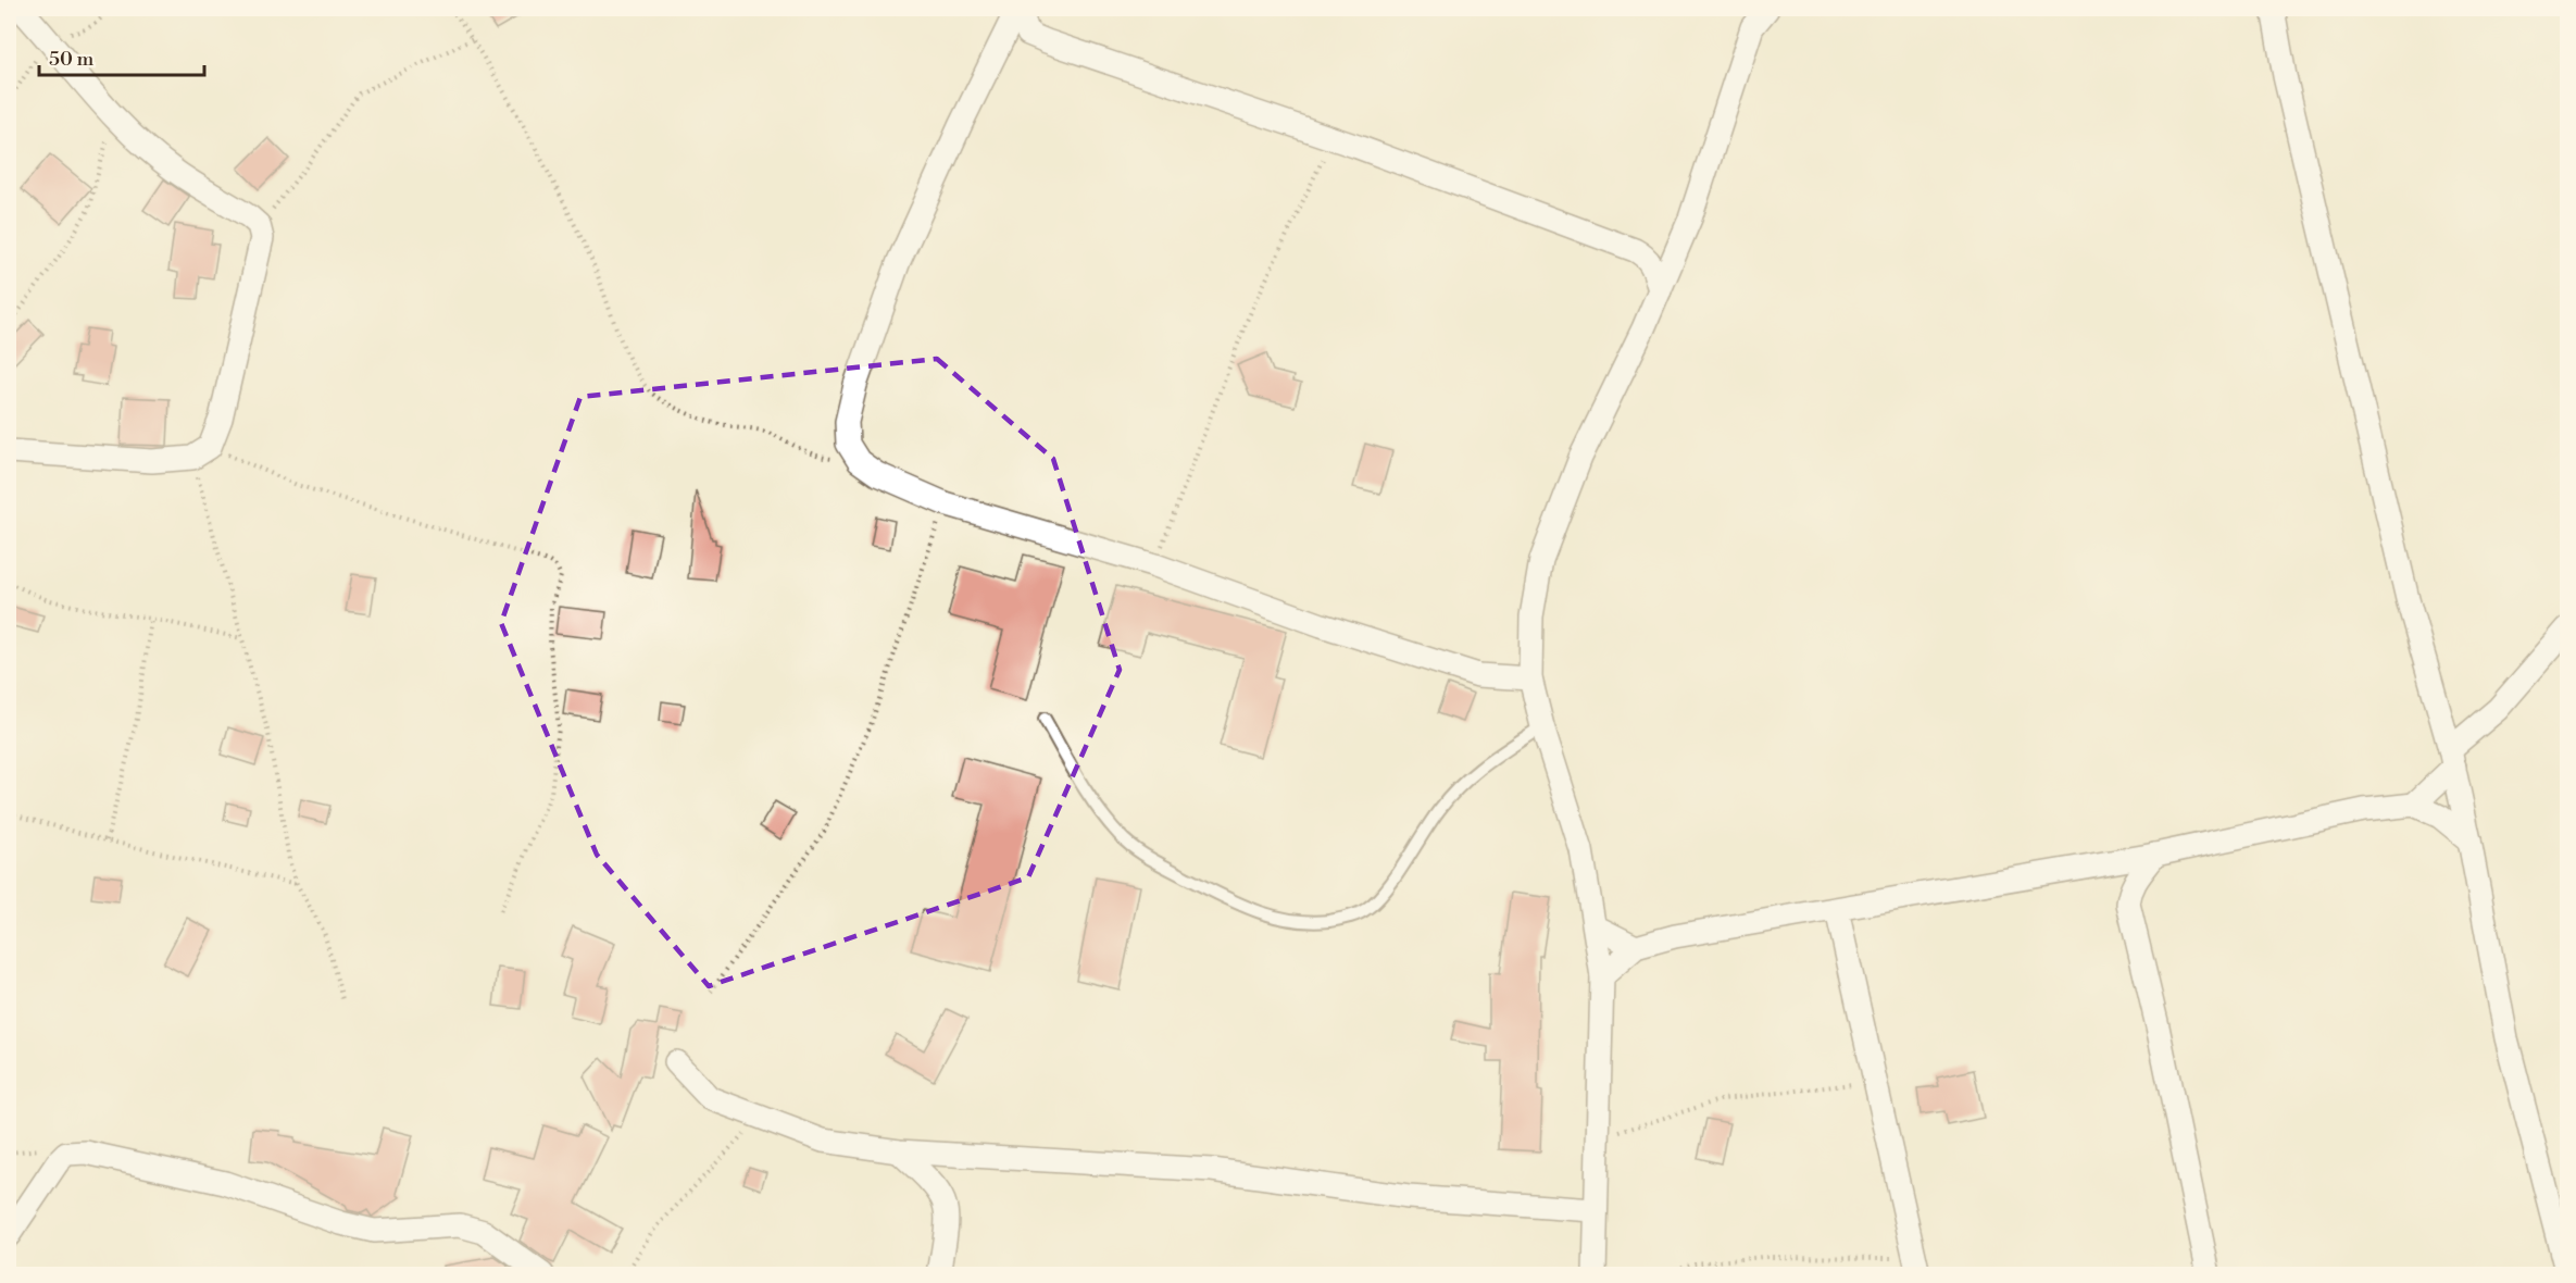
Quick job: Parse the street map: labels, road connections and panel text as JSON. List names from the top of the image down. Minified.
{"scale_bar":"50 m"}
